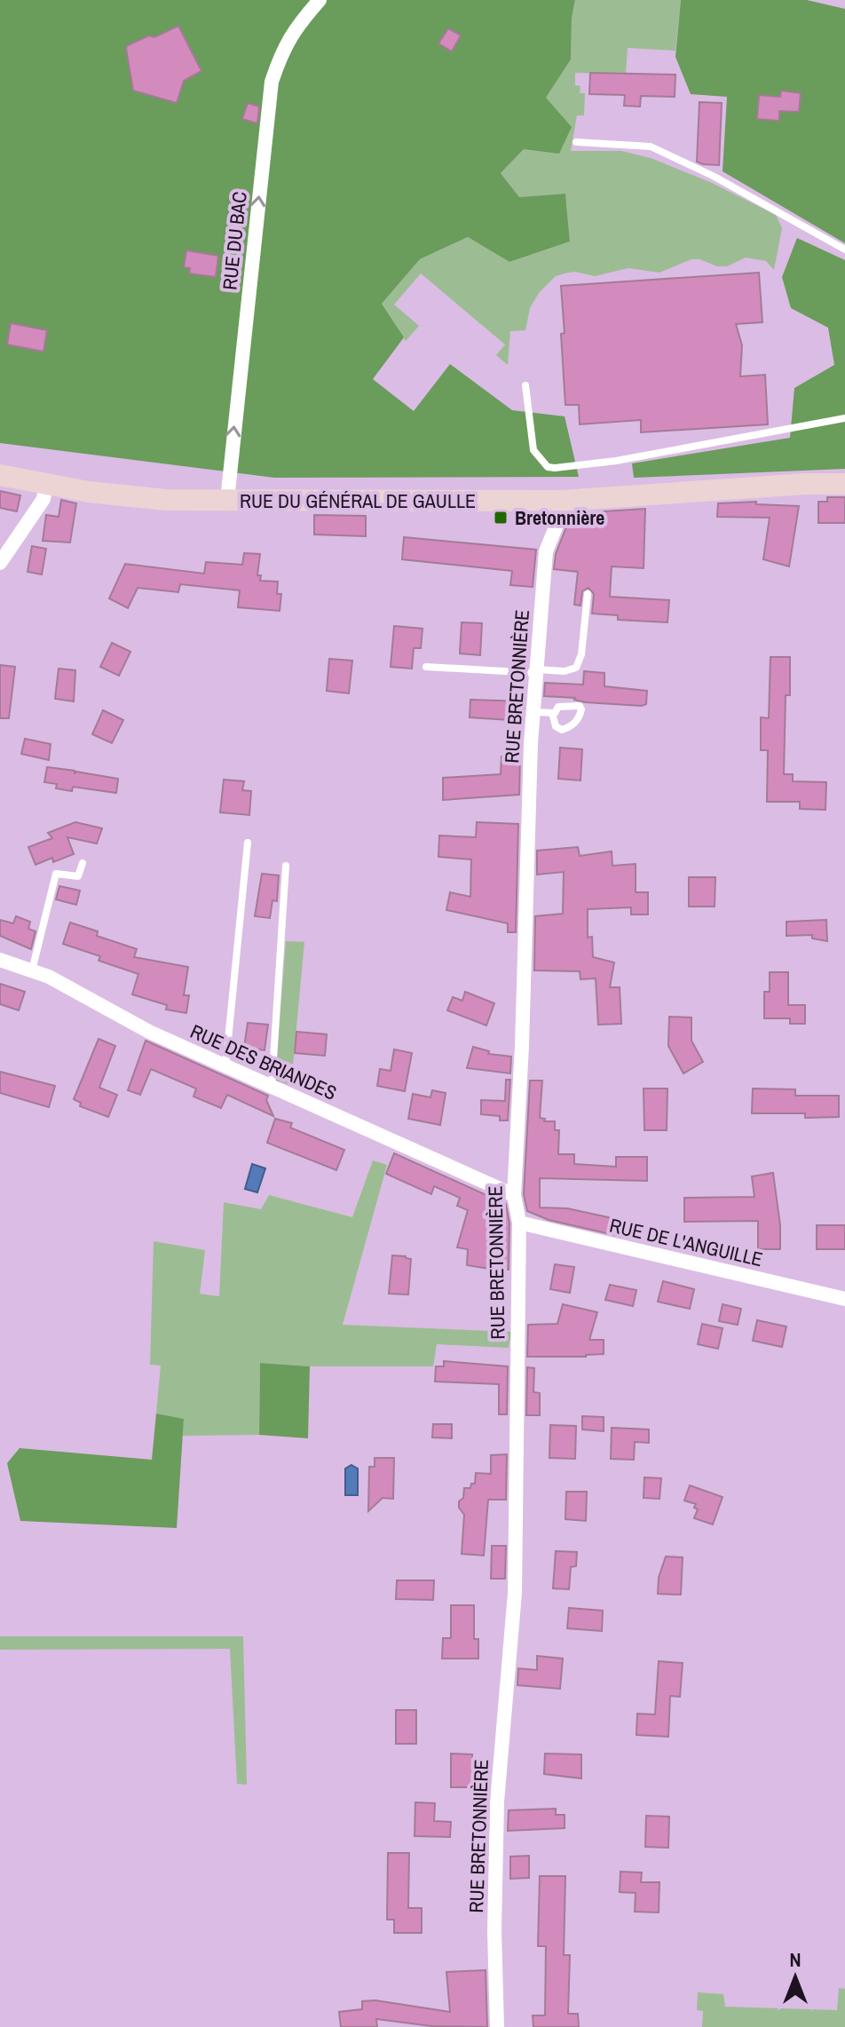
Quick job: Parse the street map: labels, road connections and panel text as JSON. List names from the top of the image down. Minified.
{"streets":{"main road":["RUE DU GÉNÉRAL DE GAULLE"],"street":["RUE DU BAC","RUE BRETONNIÈRE","RUE DES BRIANDES","RUE DE L'ANGUILLE"]},"crossings":[["RUE DU BAC","RUE DU GÉNÉRAL DE GAULLE"],["RUE DU GÉNÉRAL DE GAULLE","RUE BRETONNIÈRE"],["RUE BRETONNIÈRE","RUE DES BRIANDES"],["RUE BRETONNIÈRE","RUE DE L'ANGUILLE"]],"one_way":["RUE DU BAC"],"places":{"transit":["Bretonnière"]},"north":"top"}
